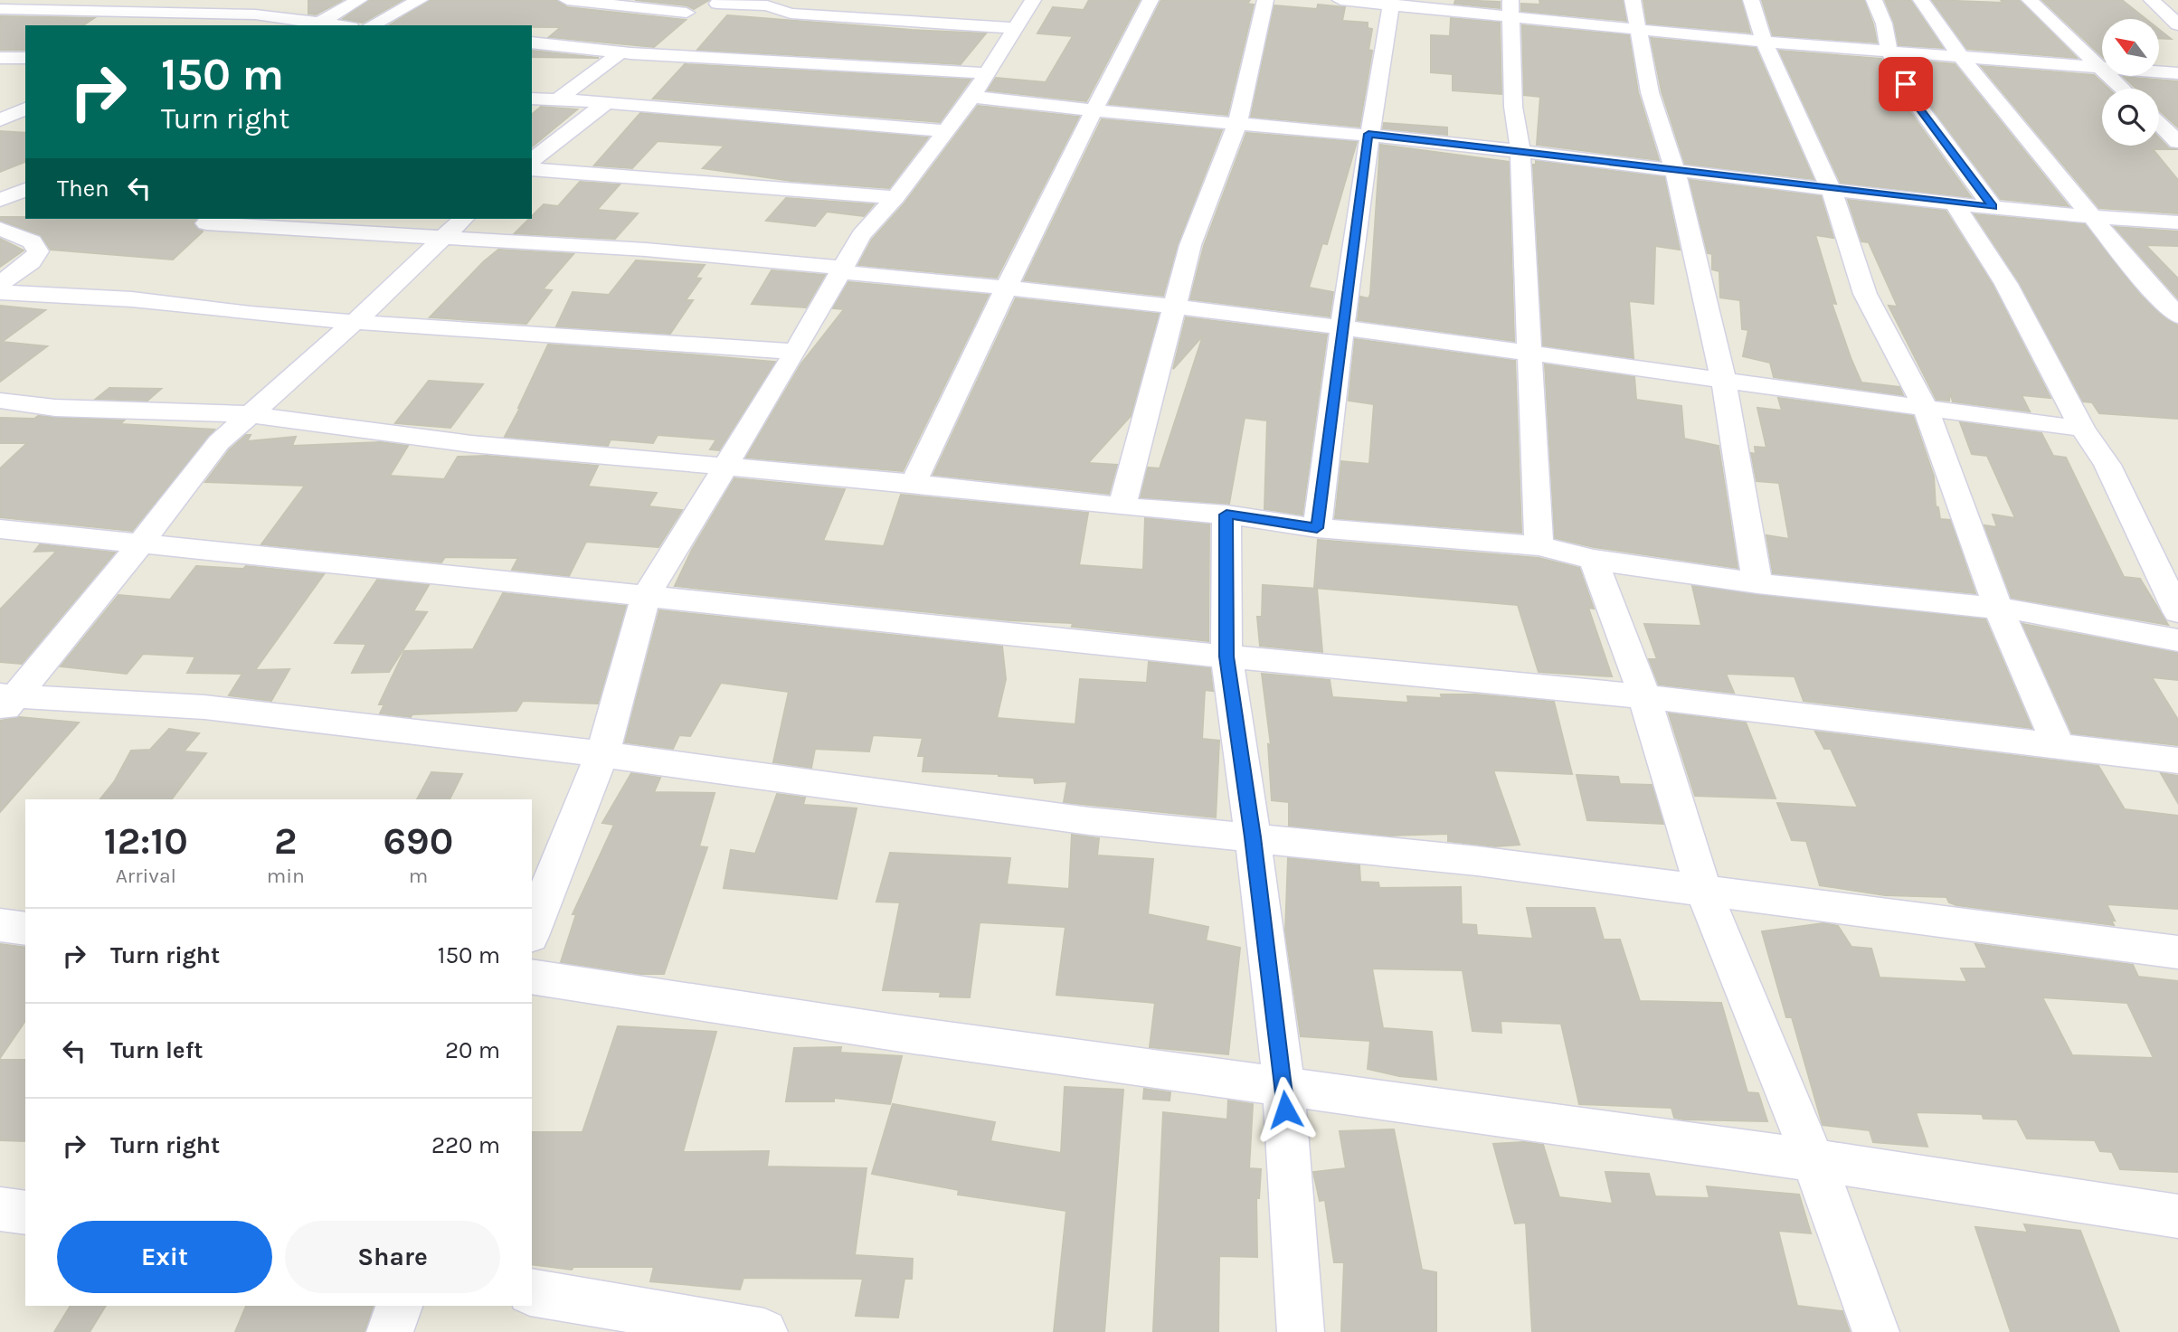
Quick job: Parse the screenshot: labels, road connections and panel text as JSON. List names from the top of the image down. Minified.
{"north":"top left","page":{"turn":["150 m","Turn right"],"then":"Then","eta":["12:10","Arrival","2","min","690","m"],"list":[{"name":"Turn right","value":"150 m"},{"name":"Turn left","value":"20 m"},{"name":"Turn right","value":"220 m"}],"buttons":["Exit","Share"]}}
